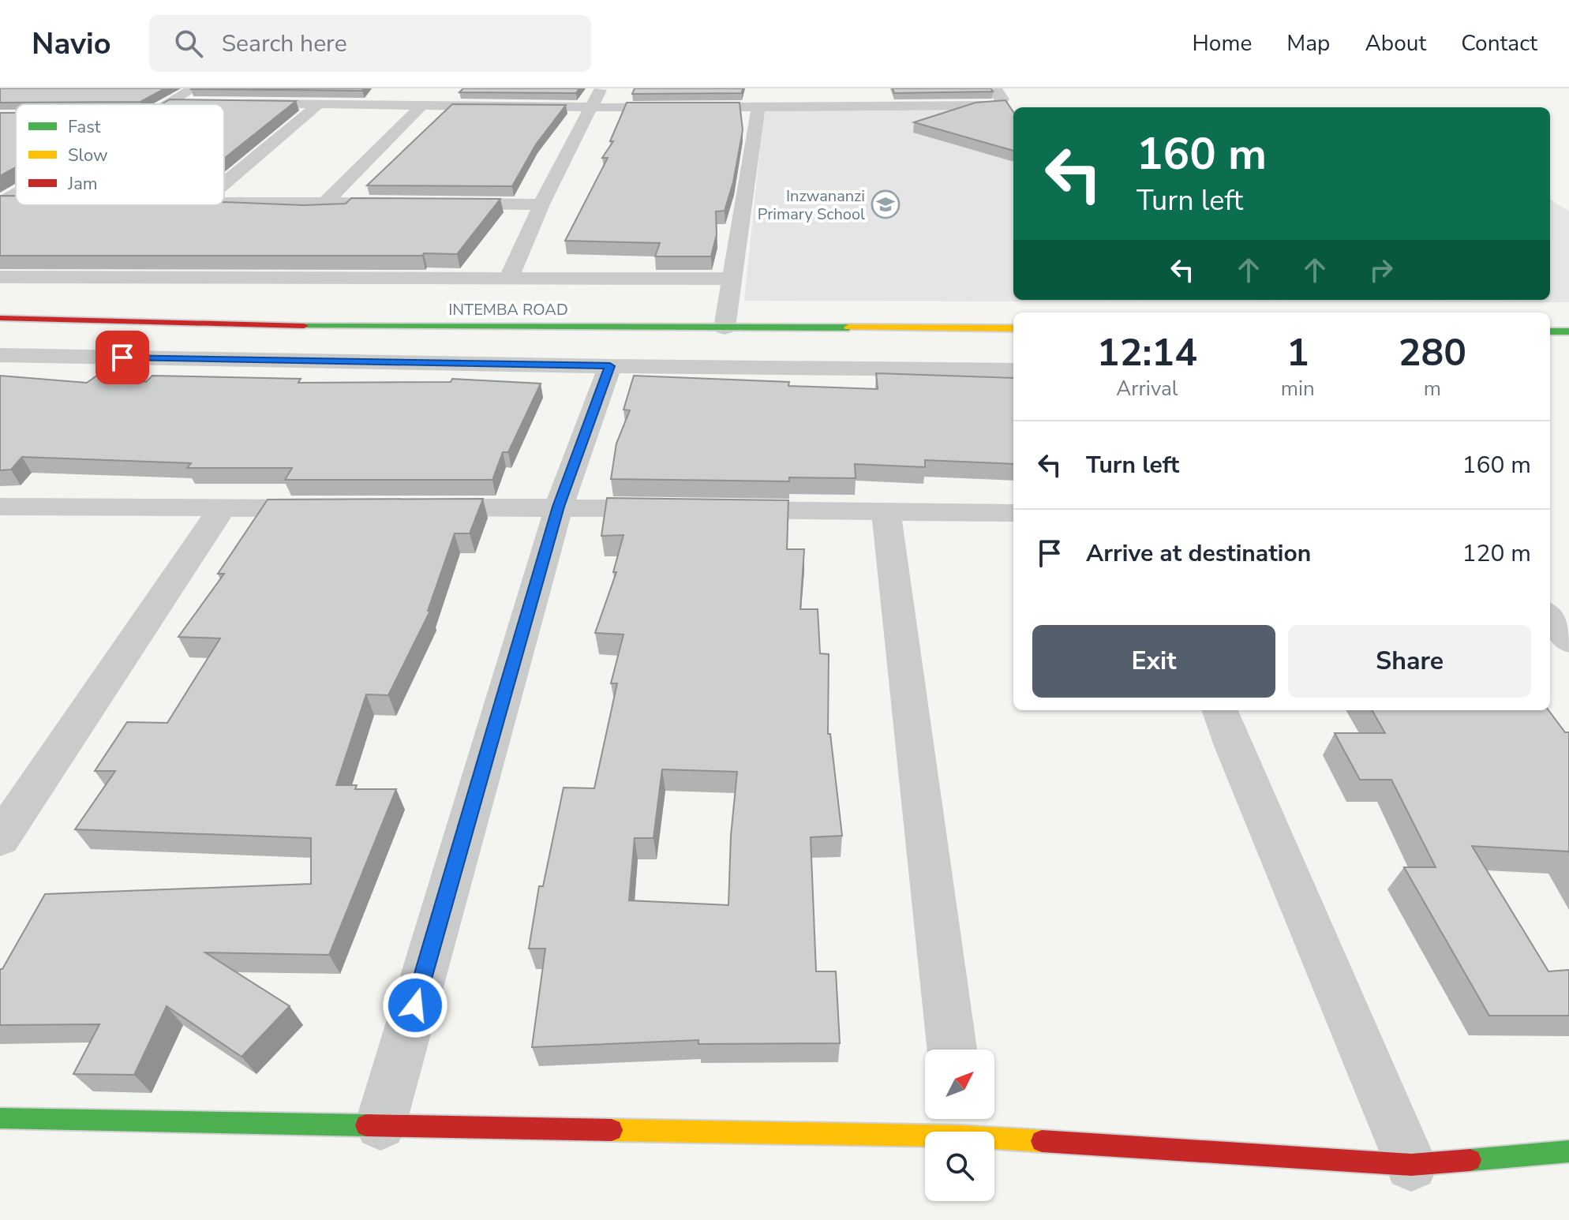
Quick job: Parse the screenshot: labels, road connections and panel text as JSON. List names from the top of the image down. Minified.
{"streets":{"street":["INTEMBA ROAD"]},"places":{"school or university":["Inzwananzi Primary School"]},"legend":["Fast","Slow","Jam"],"north":"top right","page":{"header":"Navio","search":"Search here","nav":["Home","Map","About","Contact"],"turn":["160 m","Turn left"],"eta":["12:14","Arrival","1","min","280","m"],"list":[{"name":"Turn left","value":"160 m"},{"name":"Arrive at destination","value":"120 m"}],"buttons":["Exit","Share"]}}
